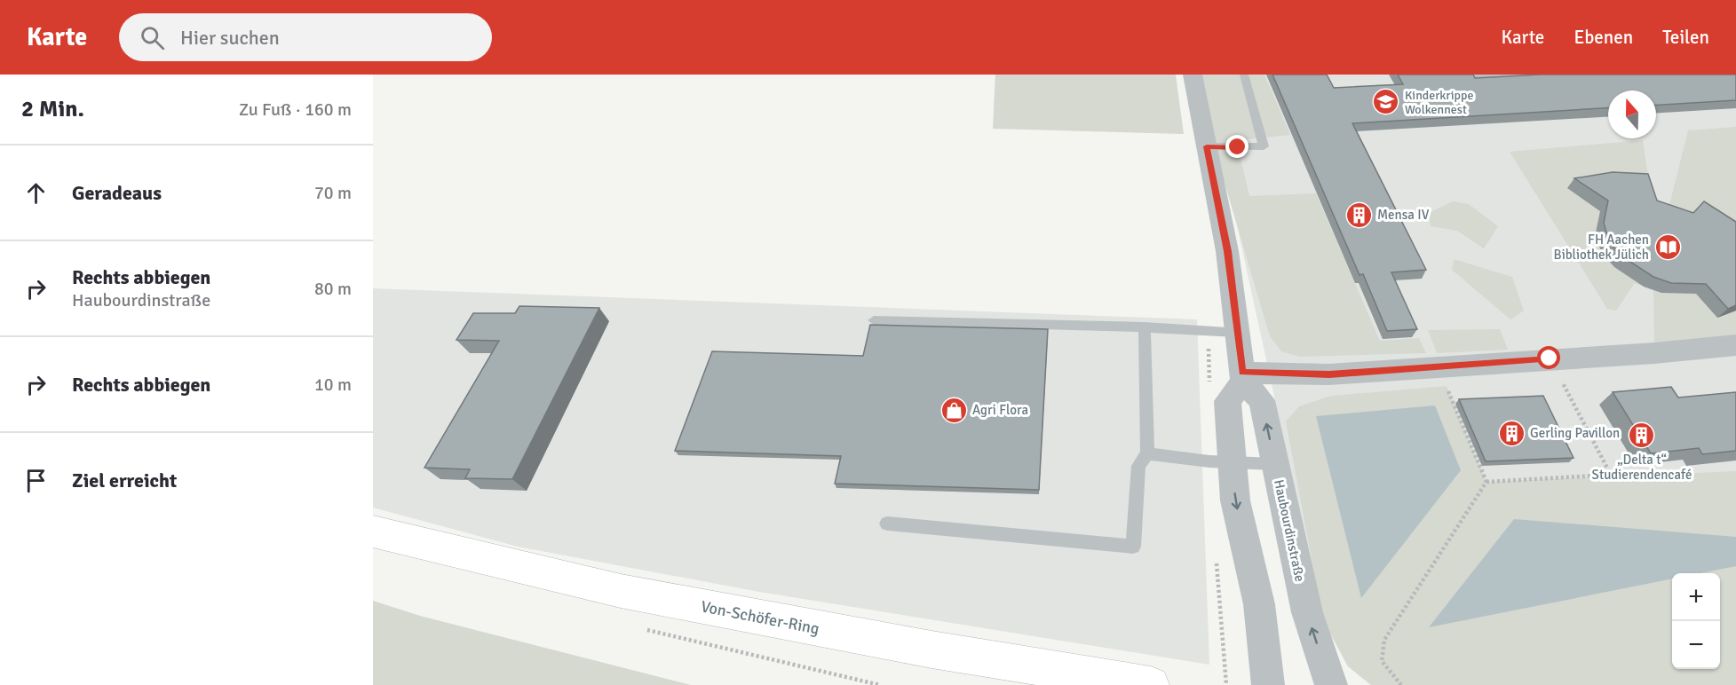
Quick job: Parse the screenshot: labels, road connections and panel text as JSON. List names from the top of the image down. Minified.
{"streets":{"main road":["Von-Schöfer-Ring"],"street":["Haubourdinstraße"]},"places":{"school or university":["Kinderkrippe Wolkennest"],"building":["Mensa IV","Gerling Pavillon","„Delta t“ Studierendencafé"],"library":["FH Aachen Bibliothek Jülich"],"shop":["Agri Flora"]},"north":"top","page":{"header":"Karte","search":"Hier suchen","nav":["Karte","Ebenen","Teilen"],"heading":["2 Min.","Zu Fuß · 160 m"],"list":[["Geradeaus","70 m"],["Rechts abbiegen","Haubourdinstraße","80 m"],["Rechts abbiegen","10 m"],"Ziel erreicht"],"map_buttons":["+","−"]}}
